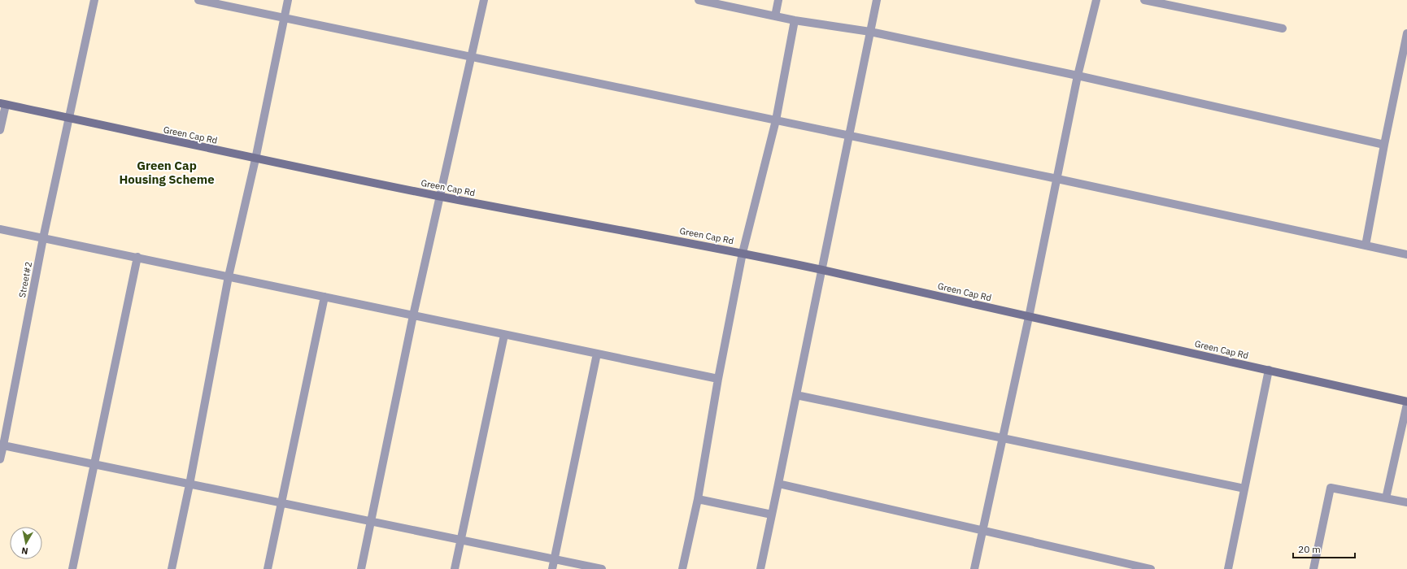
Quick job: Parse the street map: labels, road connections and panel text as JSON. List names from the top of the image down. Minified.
{"streets":{"street":["Green Cap Rd","Street#2"]},"crossings":[["Green Cap Rd","Street#2"]],"districts":["Green Cap Housing Scheme"],"scale_bar":"20 m","north":"bottom"}
